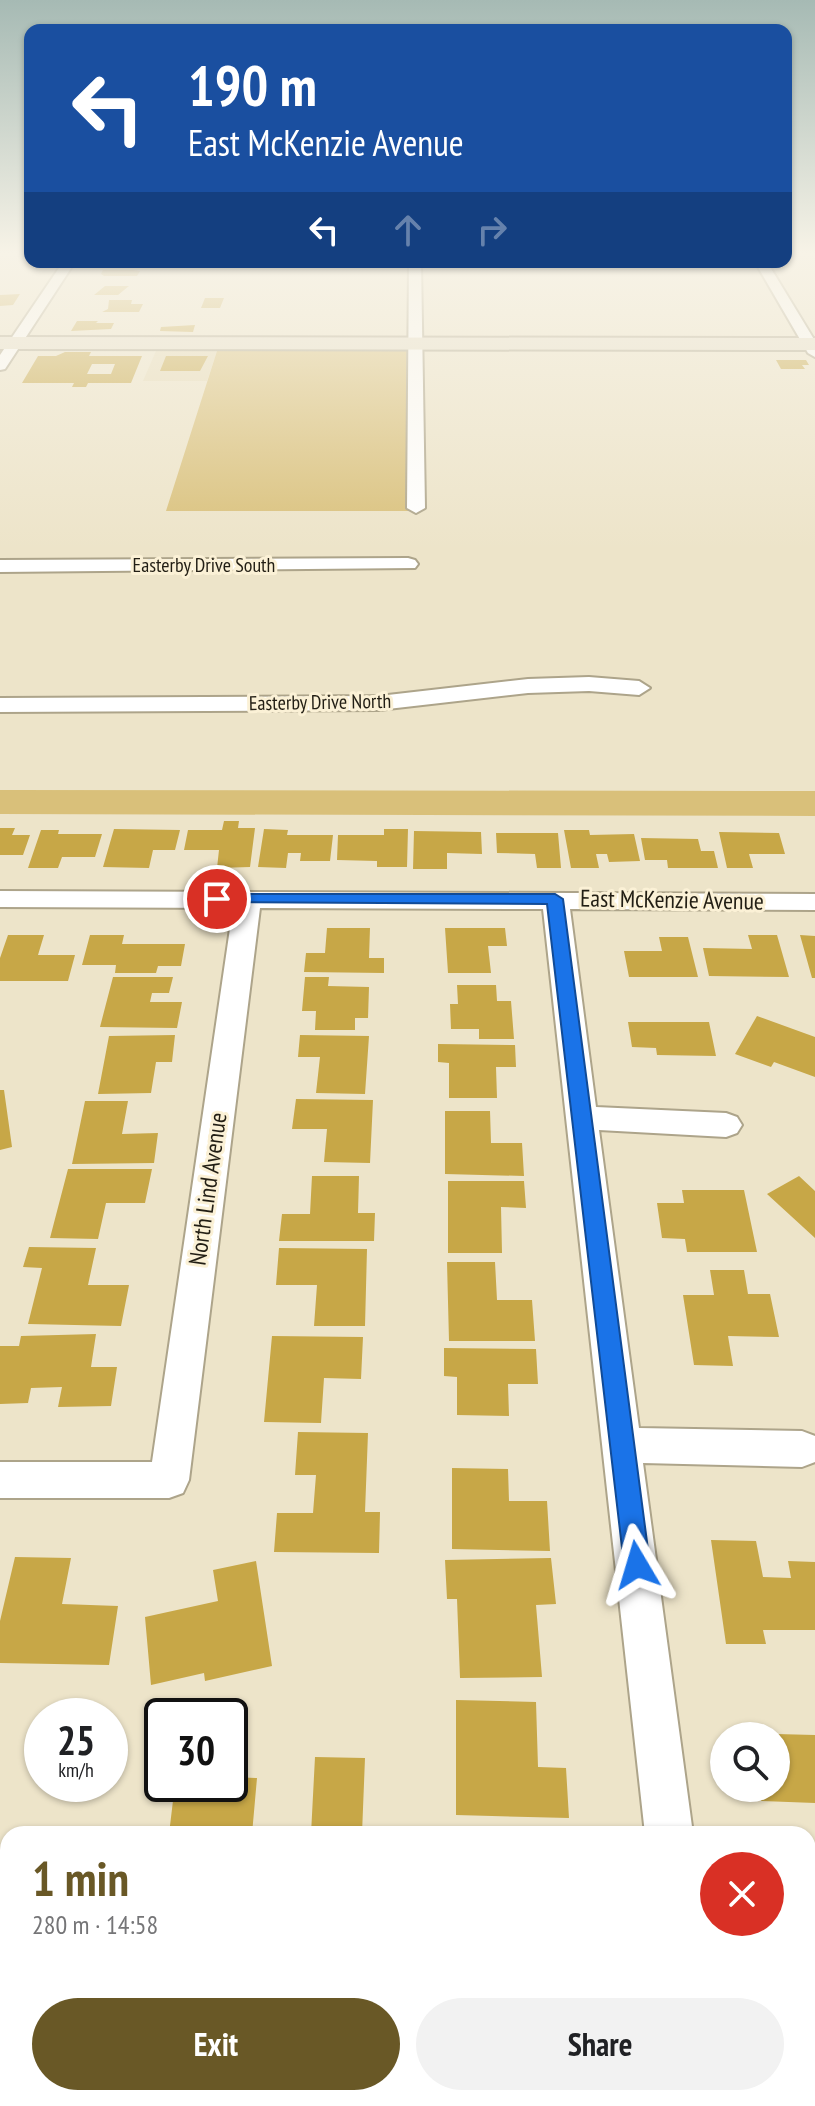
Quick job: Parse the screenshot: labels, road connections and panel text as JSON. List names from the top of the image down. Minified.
{"streets":{"street":["Easterby Drive South","Easterby Drive North","East McKenzie Avenue","North Lind Avenue"]},"crossings":[["East McKenzie Avenue","North Lind Avenue"]],"page":{"turn":["190 m","East McKenzie Avenue"],"speed":"25 km/h","limit":"30","heading":["1 min","280 m · 14:58"],"buttons":["Exit","Share"]}}
